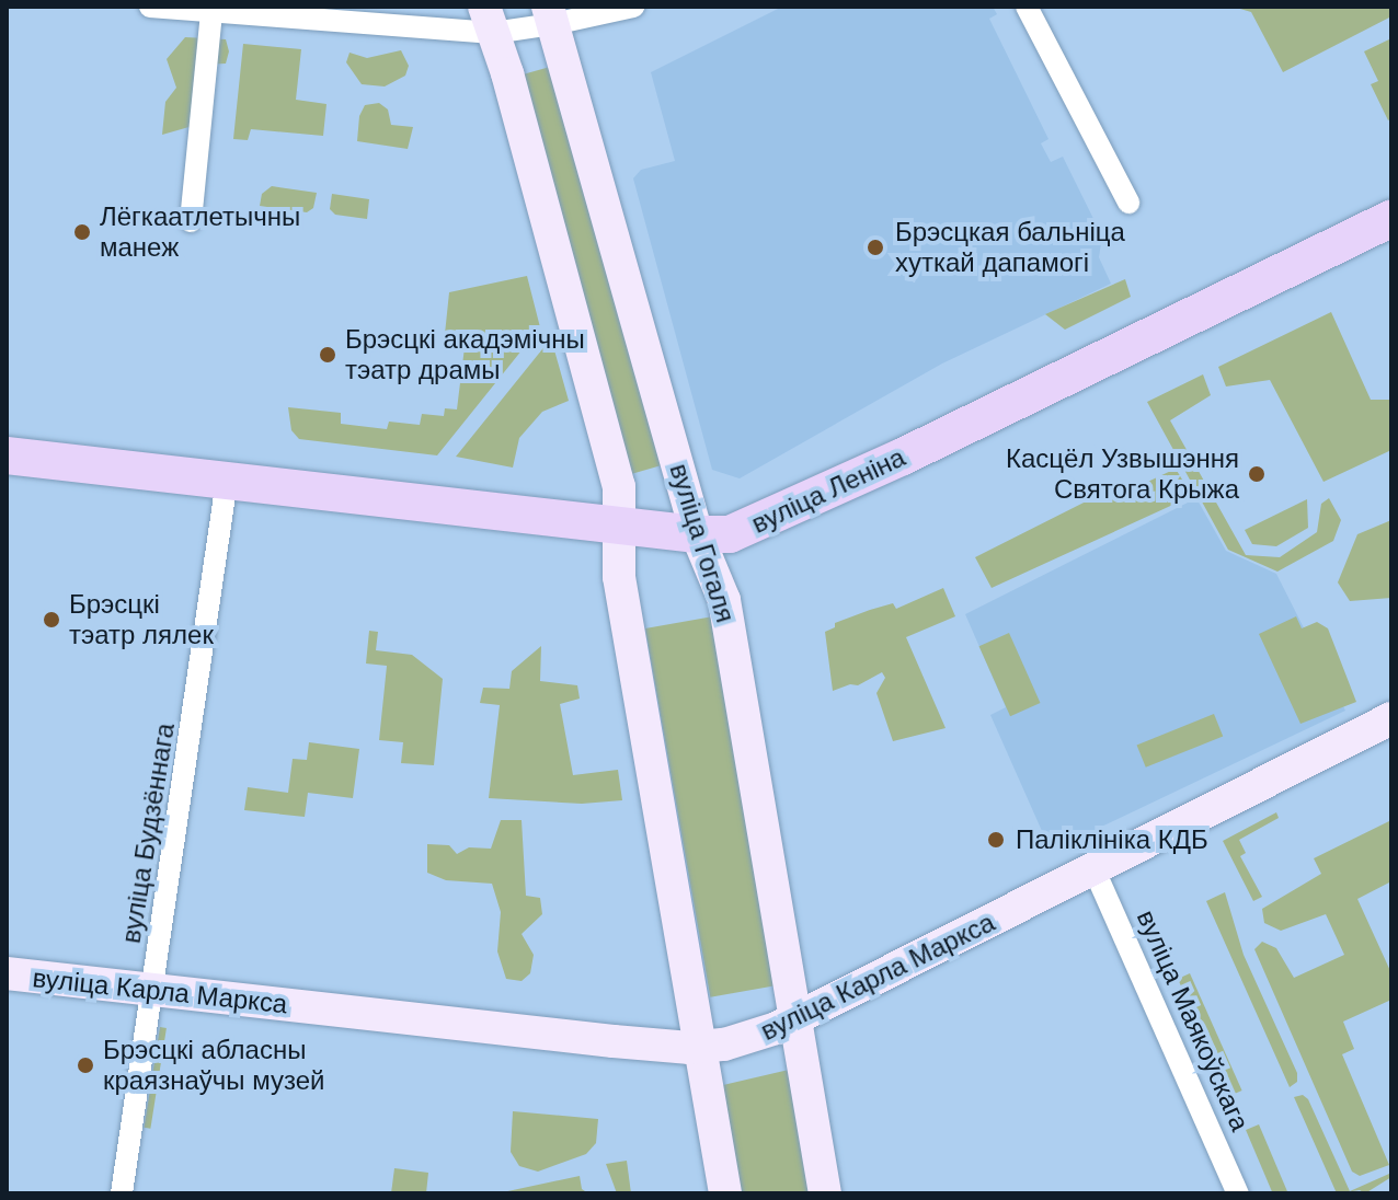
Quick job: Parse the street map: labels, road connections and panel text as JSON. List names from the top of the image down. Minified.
{"streets":{"main road":["вуліца Леніна","вуліца Гогаля","вуліца Карла Маркса"],"street":["вуліца Будзённага","вуліца Маякоўскага"]},"crossings":[["вуліца Леніна","вуліца Гогаля"],["вуліца Леніна","вуліца Будзённага"],["вуліца Гогаля","вуліца Карла Маркса"],["вуліца Будзённага","вуліца Карла Маркса"],["вуліца Карла Маркса","вуліца Маякоўскага"]],"places":["Лёгкаатлетычны манеж","Брэсцкая бальніца хуткай дапамогі","Брэсцкі акадэмічны тэатр драмы","Касцёл Узвышэння Святога Крыжа","Брэсцкі тэатр лялек","Паліклініка КДБ","Брэсцкі абласны краязнаўчы музей"]}
